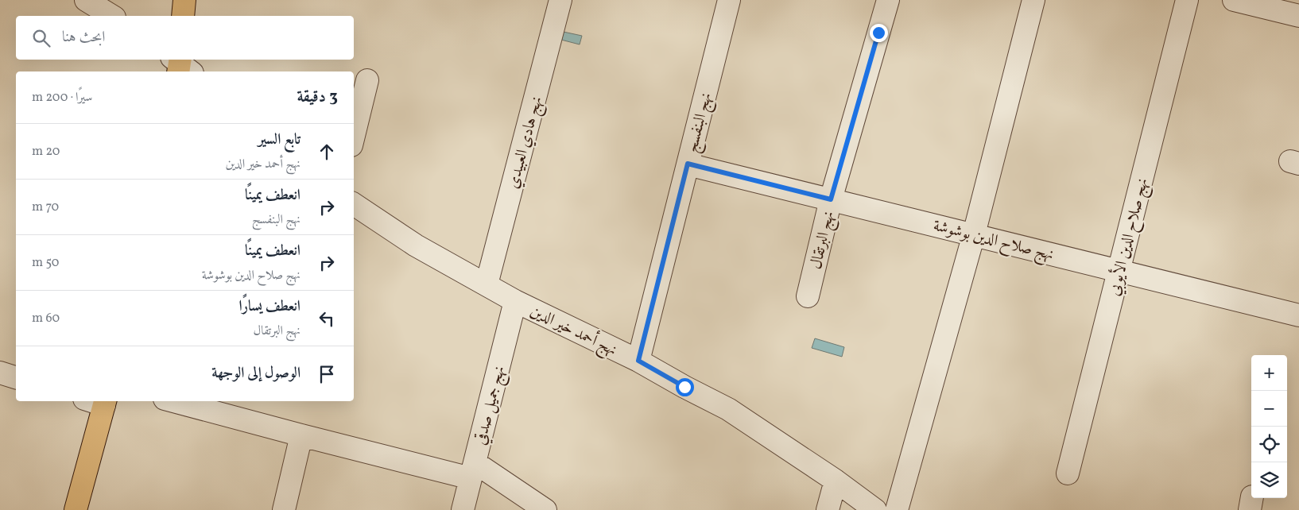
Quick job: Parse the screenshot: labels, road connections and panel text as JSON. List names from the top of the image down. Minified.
{"streets":{"street":["نهج البنفسج","نهج هادي العبيدي","نهج صلاح الدين الأيوبي","نهج صلاح الدين بوشوشة","نهج البرتقال","نهج أحمد خير الدين","نهج جميل صدقي"]},"crossings":[["نهج البنفسج","نهج صلاح الدين بوشوشة"],["نهج البنفسج","نهج أحمد خير الدين"],["نهج هادي العبيدي","نهج أحمد خير الدين"],["نهج صلاح الدين الأيوبي","نهج صلاح الدين بوشوشة"],["نهج صلاح الدين بوشوشة","نهج البرتقال"],["نهج أحمد خير الدين","نهج جميل صدقي"]],"page":{"search":"ابحث هنا","heading":["3 دقيقة","سيرًا · 200 m"],"list":[["تابع السير","نهج أحمد خير الدين","20 m"],["انعطف يمينًا","نهج البنفسج","70 m"],["انعطف يمينًا","نهج صلاح الدين بوشوشة","50 m"],["انعطف يسارًا","نهج البرتقال","60 m"],"الوصول إلى الوجهة"],"map_buttons":["+","−"]}}
